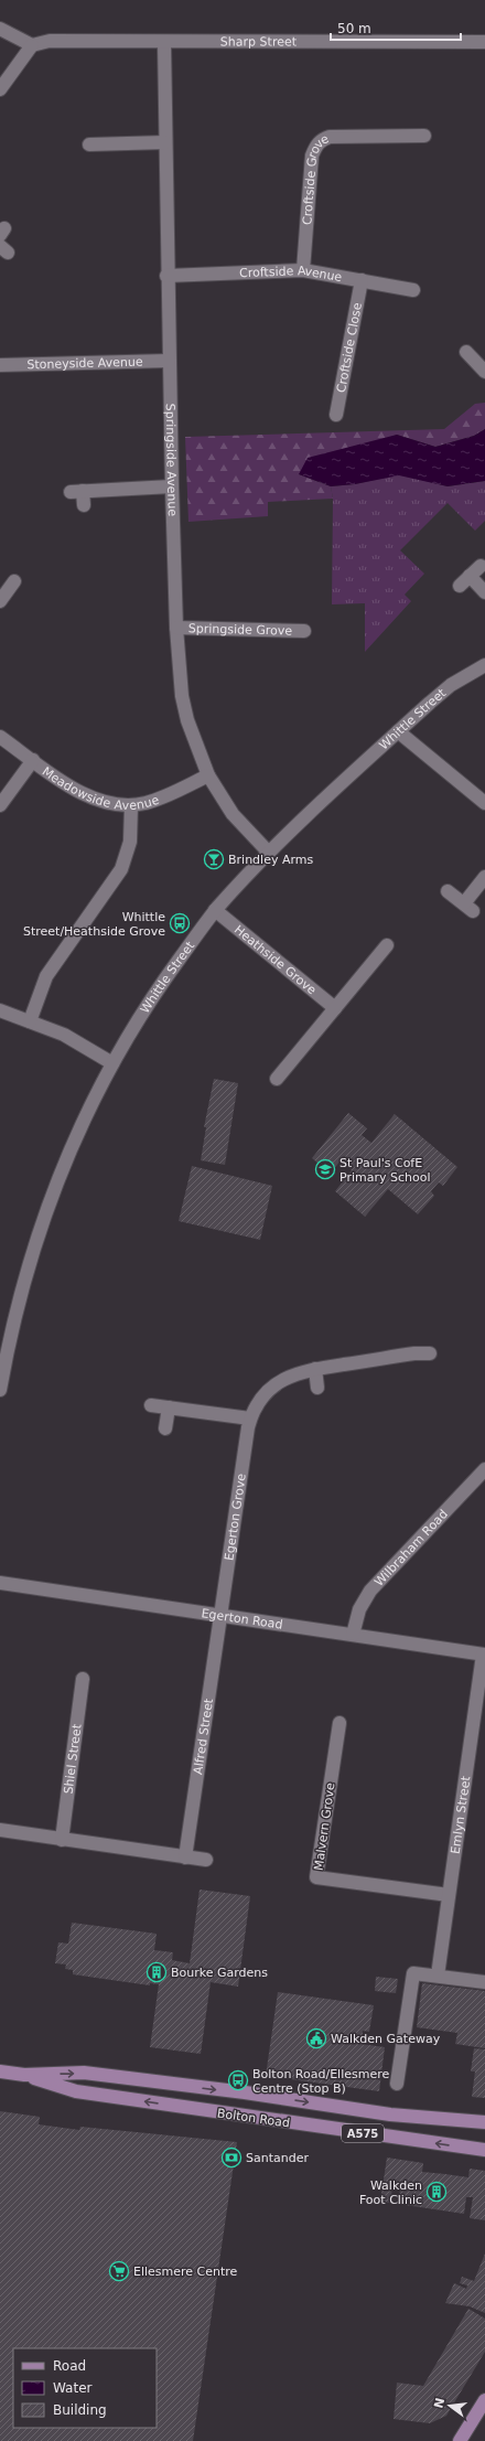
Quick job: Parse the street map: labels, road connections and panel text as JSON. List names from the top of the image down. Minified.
{"streets":{"main road":["Bolton Road","A575"],"street":["Sharp Street","Croftside Grove","Croftside Avenue","Croftside Close","Stoneyside Avenue","Springside Avenue","Springside Grove","Whittle Street","Meadowside Avenue","Heathside Grove","Egerton Grove","Wilbraham Road","Egerton Road","Alfred Street","Shiel Street","Emlyn Street","Malvern Grove"]},"crossings":[["Sharp Street","Springside Avenue"],["Croftside Grove","Croftside Avenue"],["Croftside Avenue","Croftside Close"],["Croftside Avenue","Springside Avenue"],["Stoneyside Avenue","Springside Avenue"],["Springside Avenue","Springside Grove"],["Springside Avenue","Whittle Street"],["Springside Avenue","Meadowside Avenue"],["Whittle Street","Heathside Grove"],["Egerton Grove","Egerton Road"],["Egerton Grove","Alfred Street"],["Wilbraham Road","Egerton Road"],["Egerton Road","Alfred Street"],["Egerton Road","Emlyn Street"],["Emlyn Street","Malvern Grove"]],"places":{"bar":["Brindley Arms"],"bus stop":["Whittle Street/Heathside Grove","Bolton Road/Ellesmere Centre (Stop B)"],"school or university":["St Paul's CofE Primary School"],"building":["Bourke Gardens","Walkden Foot Clinic"],"public building":["Walkden Gateway"],"bank":["Santander"],"supermarket":["Ellesmere Centre"]},"legend":["Road","Water","Building"],"scale_bar":"50 m","north":"left"}
